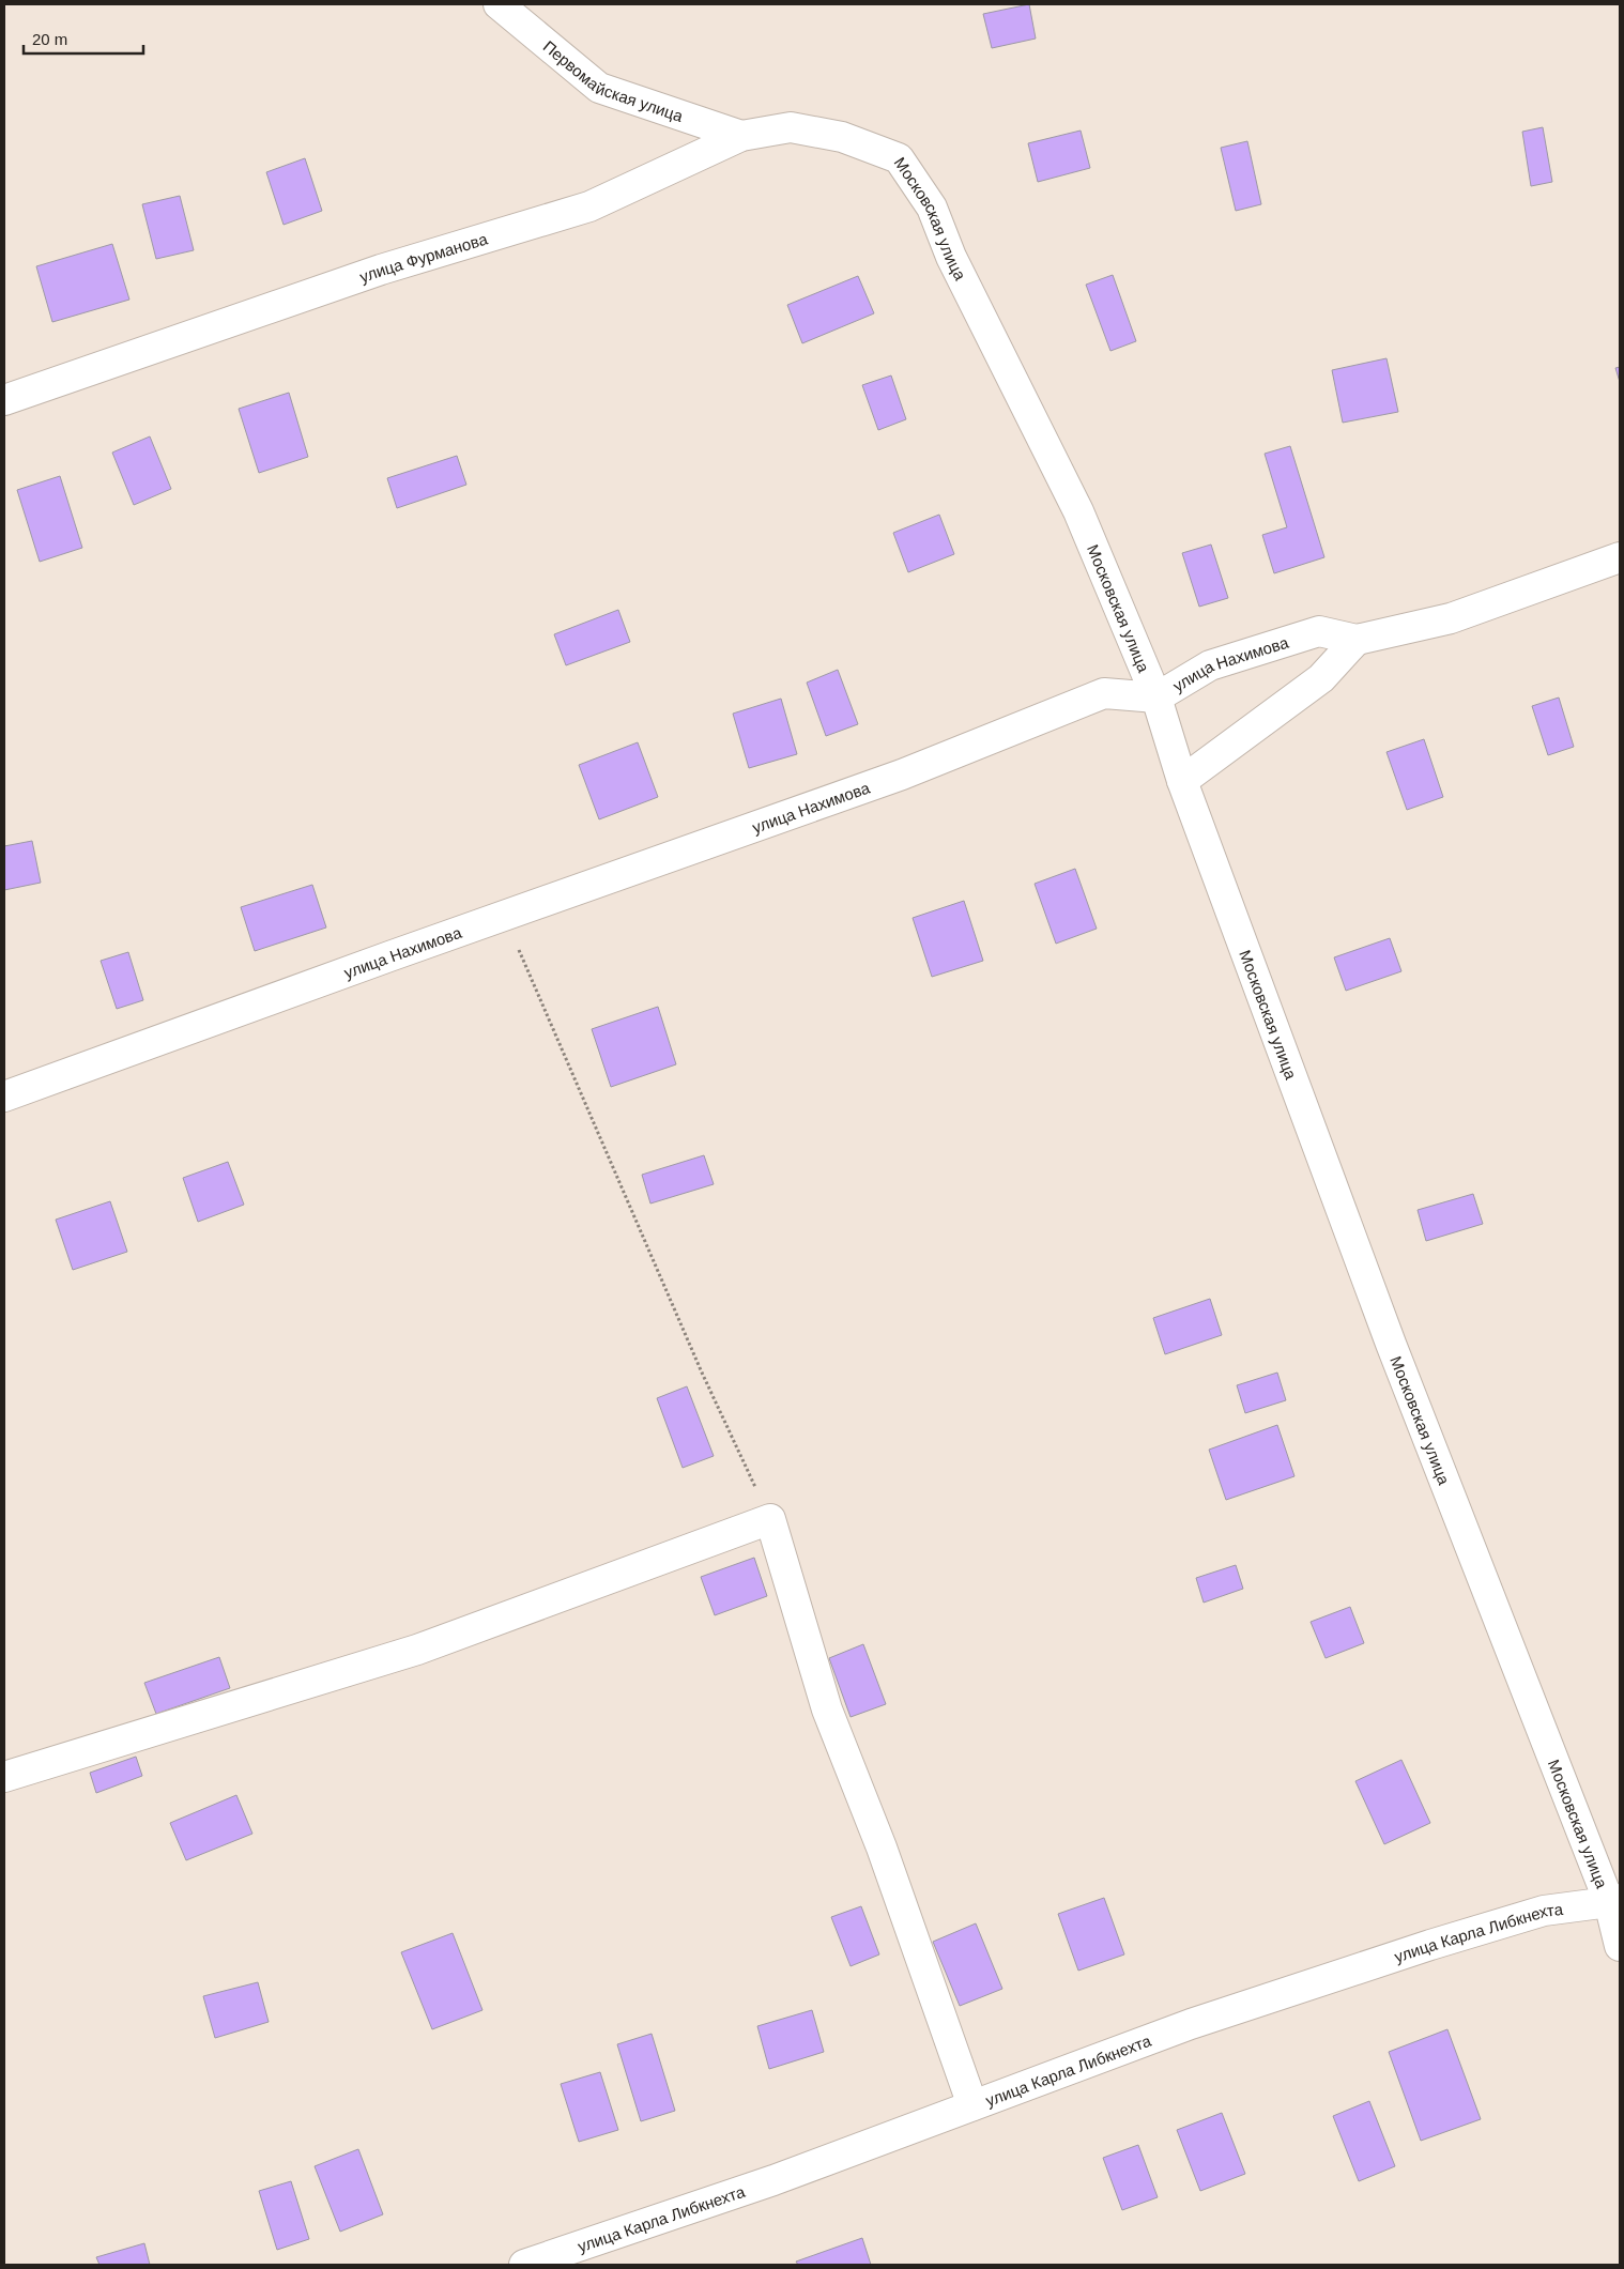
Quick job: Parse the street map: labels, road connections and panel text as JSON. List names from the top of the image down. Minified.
{"streets":{"street":["Первомайская улица","Московская улица","улица Фурманова","улица Нахимова","улица Карла Либкнехта"]},"crossings":[["Первомайская улица","улица Фурманова"],["Московская улица","улица Фурманова"],["Московская улица","улица Нахимова"],["Московская улица","улица Карла Либкнехта"]],"scale_bar":"20 m"}
